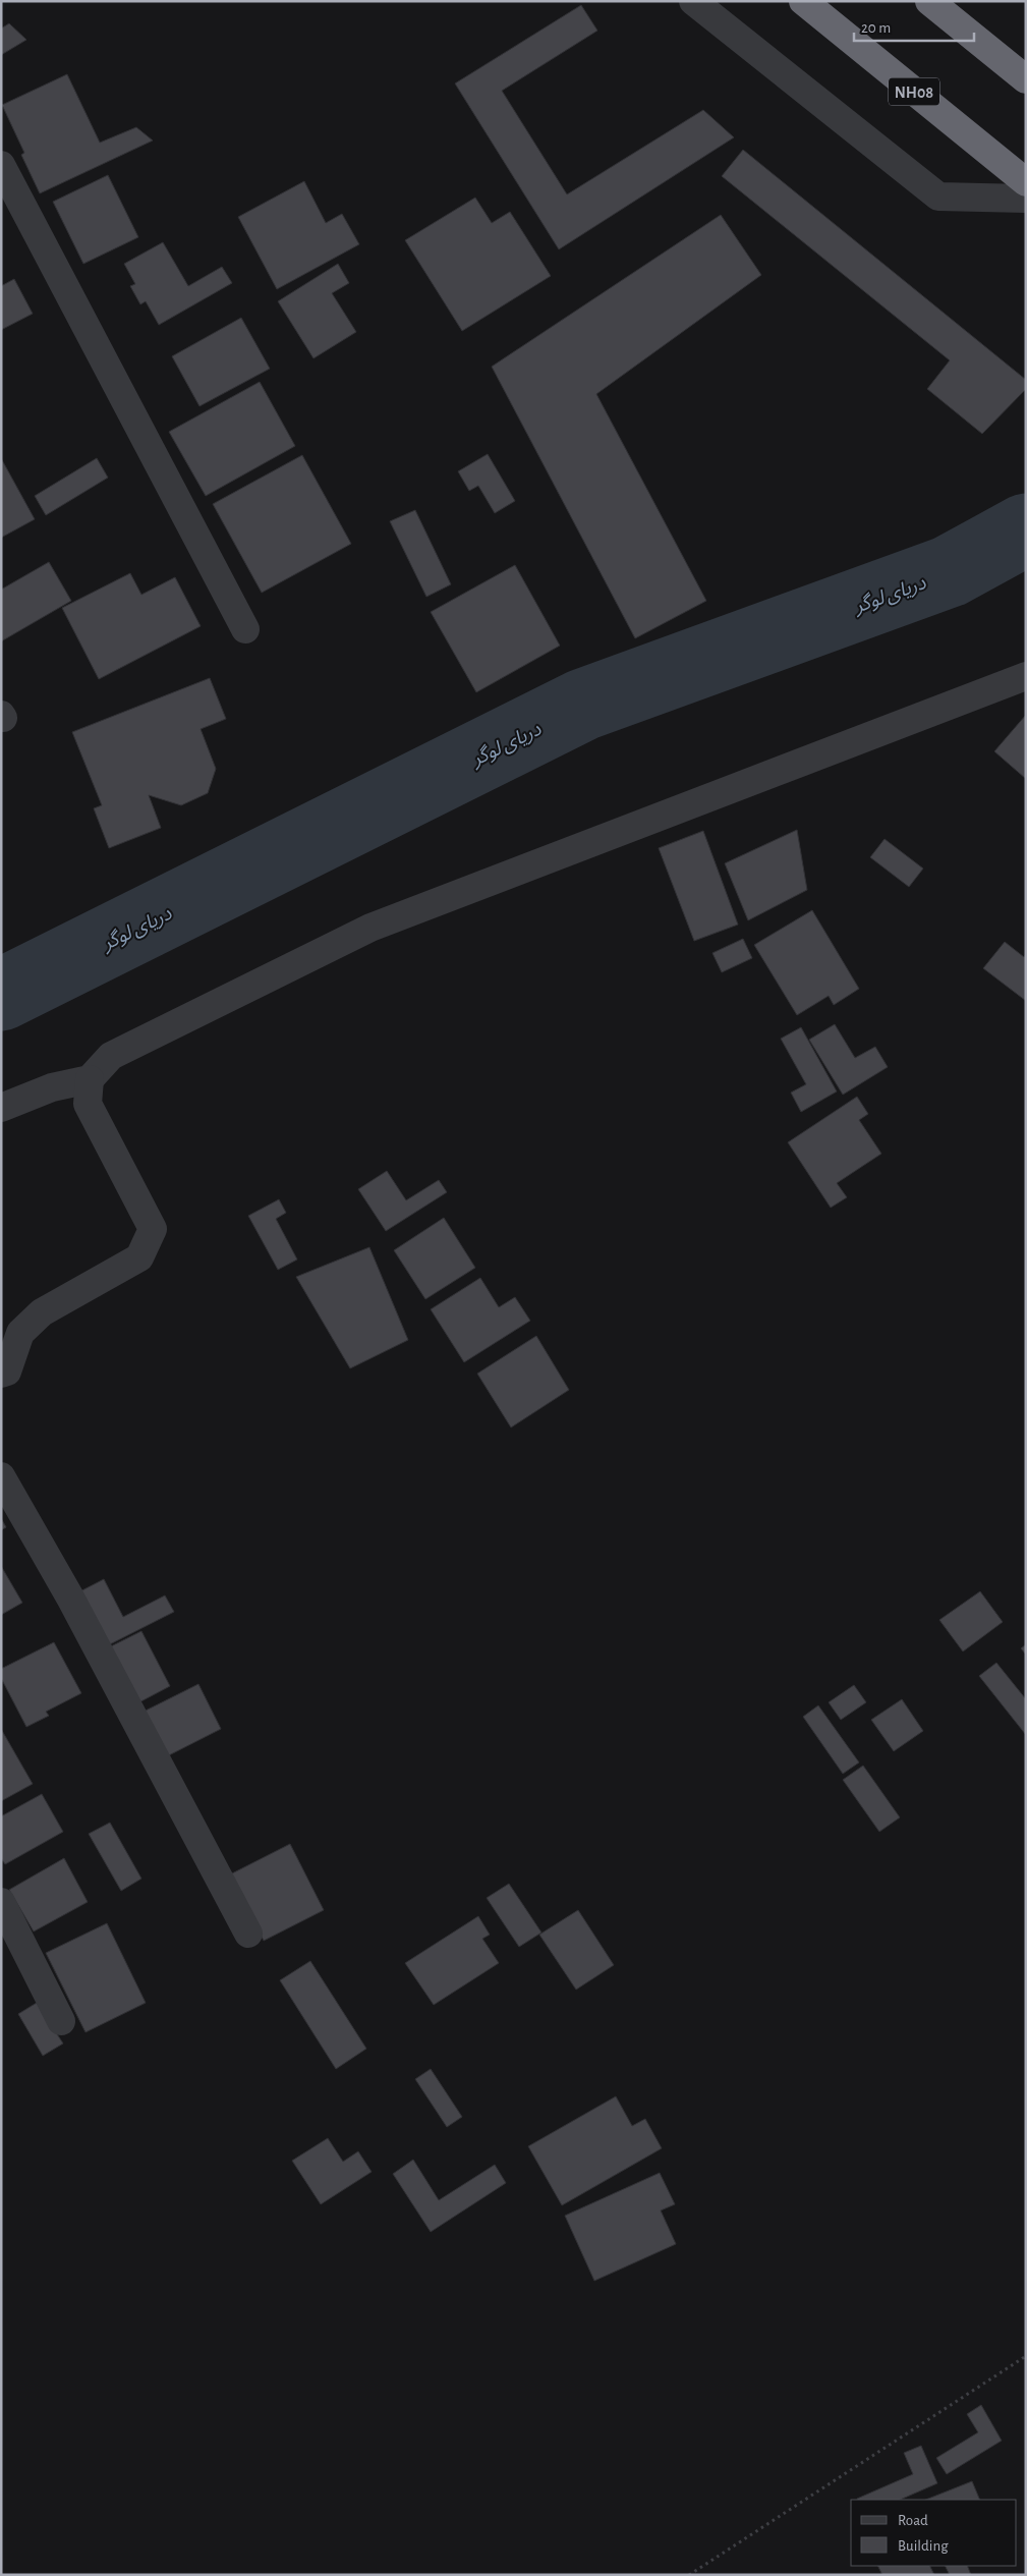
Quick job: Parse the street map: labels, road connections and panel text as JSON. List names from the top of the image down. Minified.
{"streets":{"highway":["NH08"]},"water":["دریای لوگر"],"legend":["Road","Building"],"scale_bar":"20 m"}
